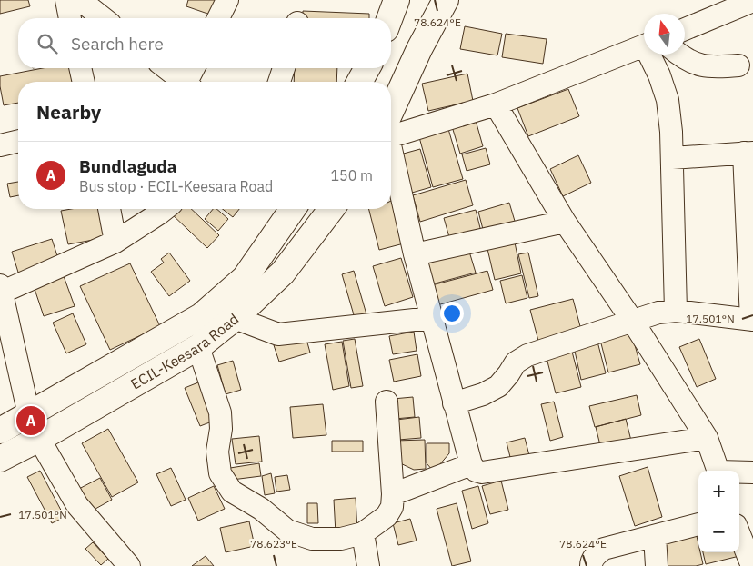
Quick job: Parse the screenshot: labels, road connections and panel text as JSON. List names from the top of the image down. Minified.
{"streets":{"main road":["ECIL-Keesara Road"]},"north":"top","page":{"search":"Search here","heading":"Nearby","list":[{"mark":"A","name":"Bundlaguda","note":"Bus stop · ECIL-Keesara Road","value":"150 m"}],"pins":"A","map_buttons":["+","−"]},"coordinates":["78.624°E","17.501°N","78.623°E"]}
